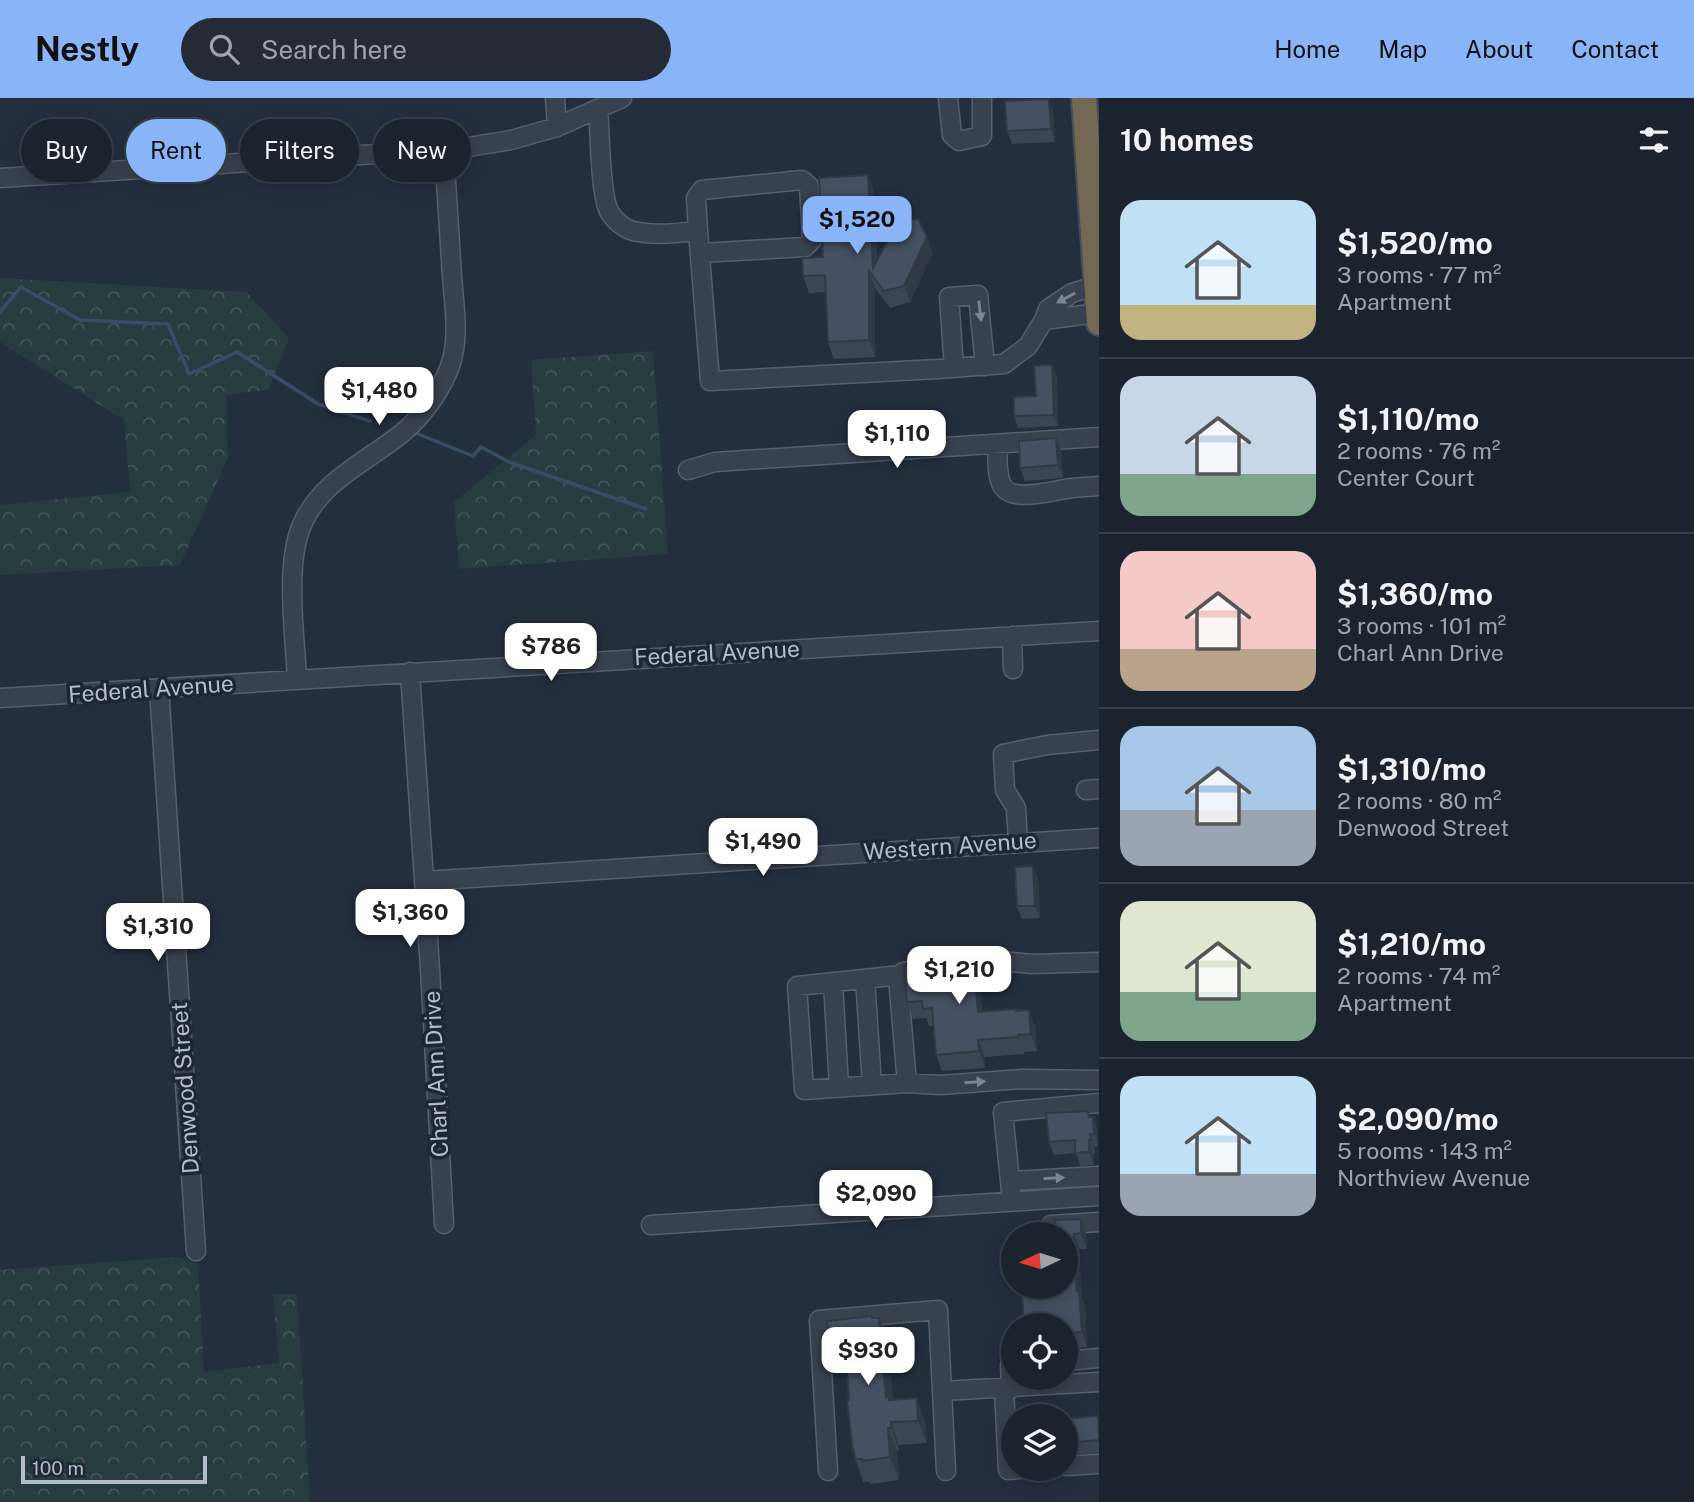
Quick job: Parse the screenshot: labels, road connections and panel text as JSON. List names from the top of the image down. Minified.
{"streets":{"street":["Federal Avenue","Western Avenue","Charl Ann Drive","Denwood Street"]},"crossings":[["Federal Avenue","Charl Ann Drive"],["Federal Avenue","Denwood Street"],["Western Avenue","Charl Ann Drive"]],"scale_bar":"100 m","north":"left","page":{"header":"Nestly","search":"Search here","nav":["Home","Map","About","Contact"],"heading":"10 homes","chip":["Buy","Rent","Filters","New"],"list":[{"name":"$1,520/mo","note":"3 rooms · 77 m² · Apartment"},{"name":"$1,110/mo","note":"2 rooms · 76 m² · Center Court"},{"name":"$1,360/mo","note":"3 rooms · 101 m² · Charl Ann Drive"},{"name":"$1,310/mo","note":"2 rooms · 80 m² · Denwood Street"},{"name":"$1,210/mo","note":"2 rooms · 74 m² · Apartment"},{"name":"$2,090/mo","note":"5 rooms · 143 m² · Northview Avenue"}],"price":["$1,520","$1,480","$1,110","$786","$1,490","$1,360","$1,310","$1,210","$2,090","$930"],"scale":"100 m"}}
